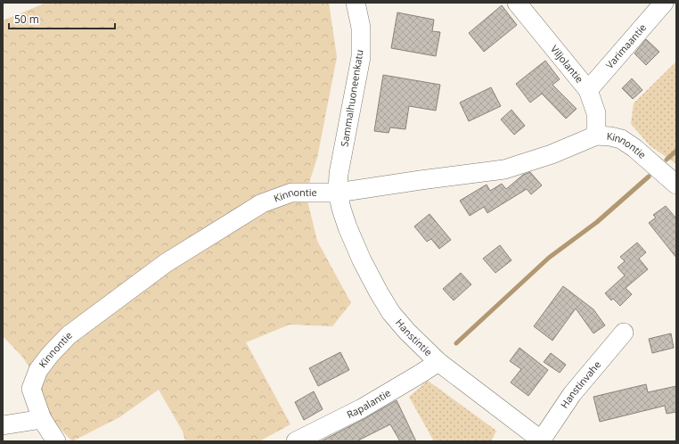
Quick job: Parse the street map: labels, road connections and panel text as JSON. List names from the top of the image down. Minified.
{"streets":{"street":["Varimaantie","Viljolantie","Sammalhuoneenkatu","Kinnontie","Hanstintie","Hanstinvahe","Rapalantie"]},"crossings":[["Varimaantie","Viljolantie"],["Viljolantie","Kinnontie"],["Sammalhuoneenkatu","Kinnontie"],["Sammalhuoneenkatu","Hanstintie"],["Kinnontie","Hanstintie"],["Hanstintie","Hanstinvahe"],["Hanstintie","Rapalantie"]],"scale_bar":"50 m"}
